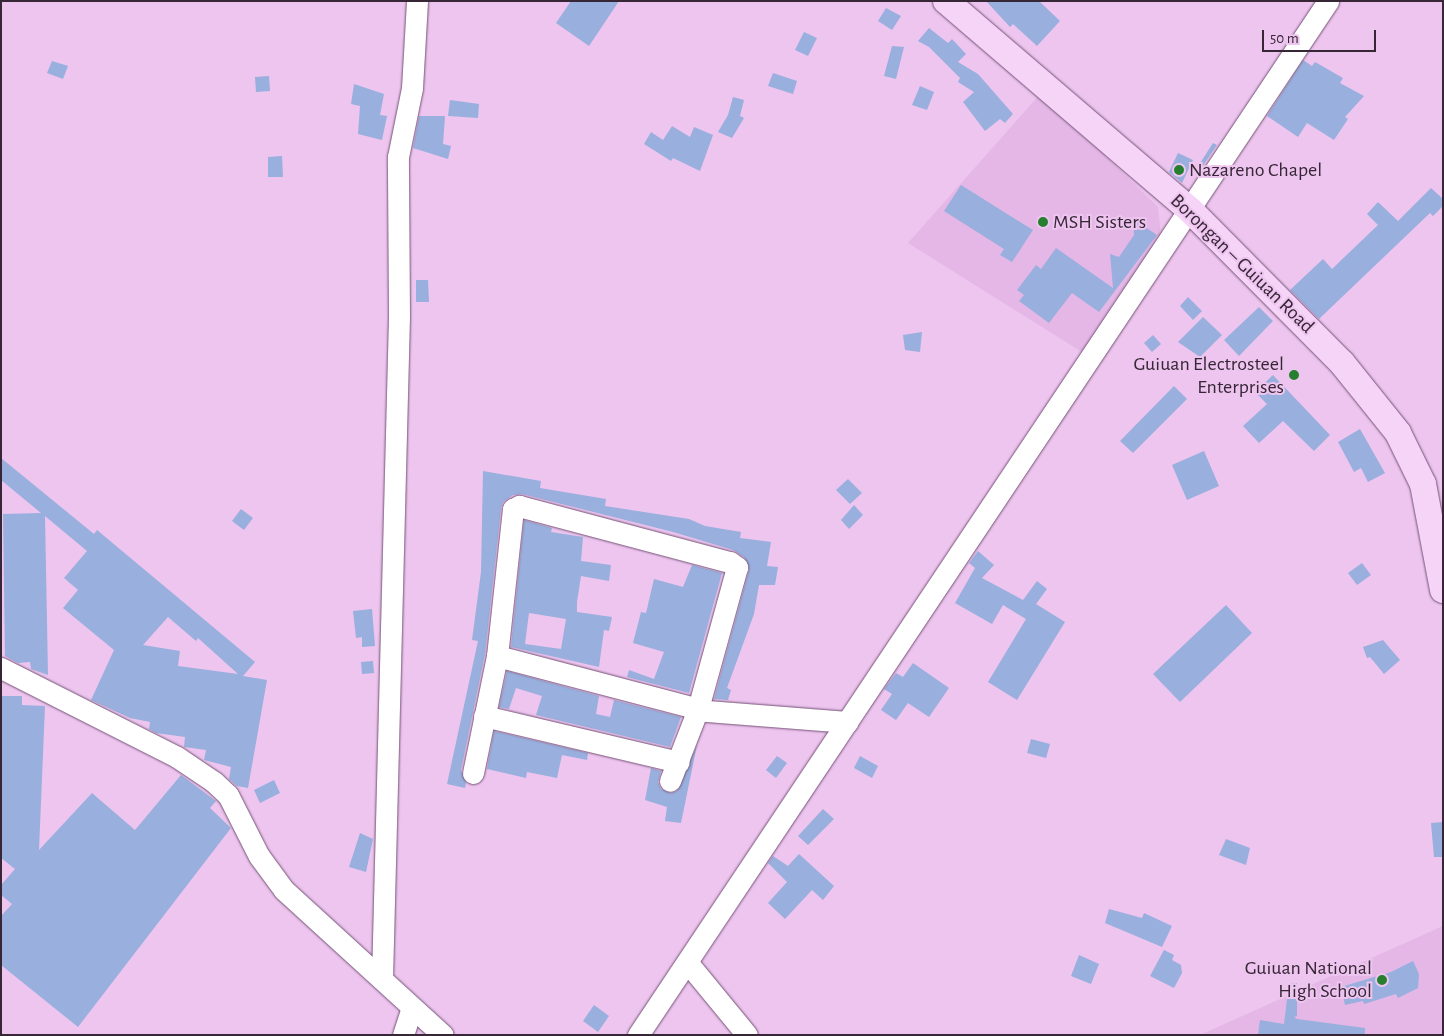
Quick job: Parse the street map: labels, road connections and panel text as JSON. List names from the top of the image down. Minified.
{"streets":{"main road":["Borongan – Guiuan Road"]},"places":["Nazareno Chapel","MSH Sisters","Guiuan Electrosteel Enterprises","Guiuan National High School"],"scale_bar":"50 m"}
